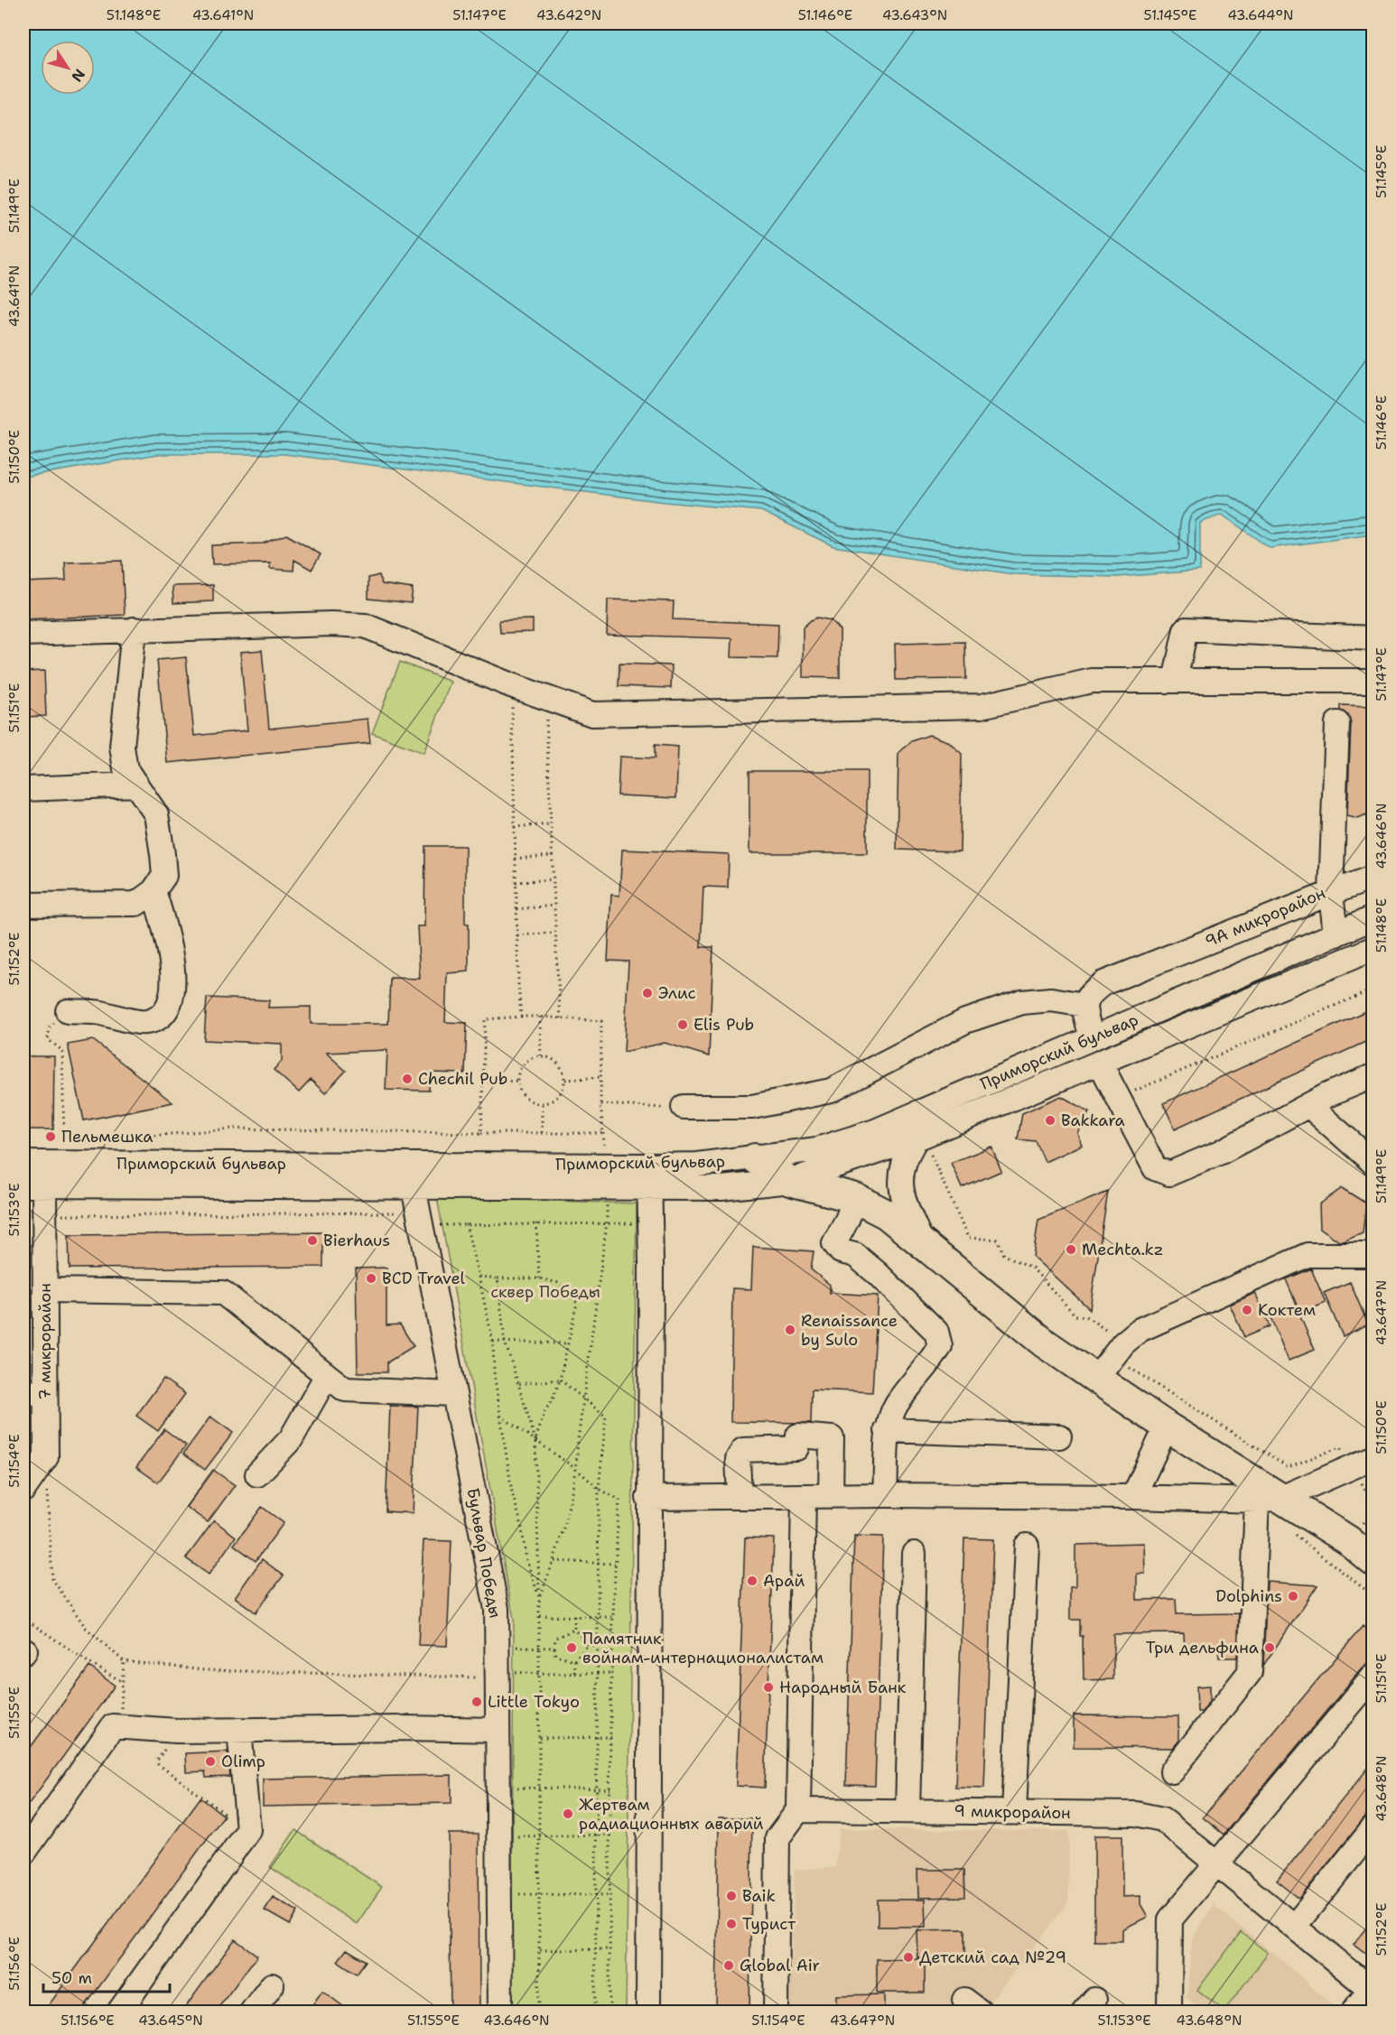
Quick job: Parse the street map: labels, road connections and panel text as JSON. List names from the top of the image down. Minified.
{"streets":{"street":["9А микрорайон","Приморский бульвар","7 микрорайон","Бульвар Победы","9 микрорайон"]},"crossings":[["Приморский бульвар","7 микрорайон"],["Приморский бульвар","Бульвар Победы"]],"parks":["сквер Победы"],"places":["Элис","Elis Pub","Chechil Pub","Bakkara","Пельмешка","Bierhaus","Mechta.kz","BCD Travel","Коктем","Renaissance by Sulo","Арай","Dolphins","Памятник войнам-интернационалистам","Три дельфина","Народный Банк","Little Tokyo","Olimp","Жертвам радиационных аварий","Baik","Турист","Детский сад №29","Global Air"],"scale_bar":"50 m","north":"bottom right","coordinates":["51.148°E","43.641°N","51.147°E","43.642°N","51.146°E","43.643°N","51.145°E","43.644°N","51.149°E","51.150°E","51.151°E","43.646°N","51.152°E","51.153°E","43.647°N","51.154°E","51.155°E","43.648°N","51.156°E","43.645°N"]}
